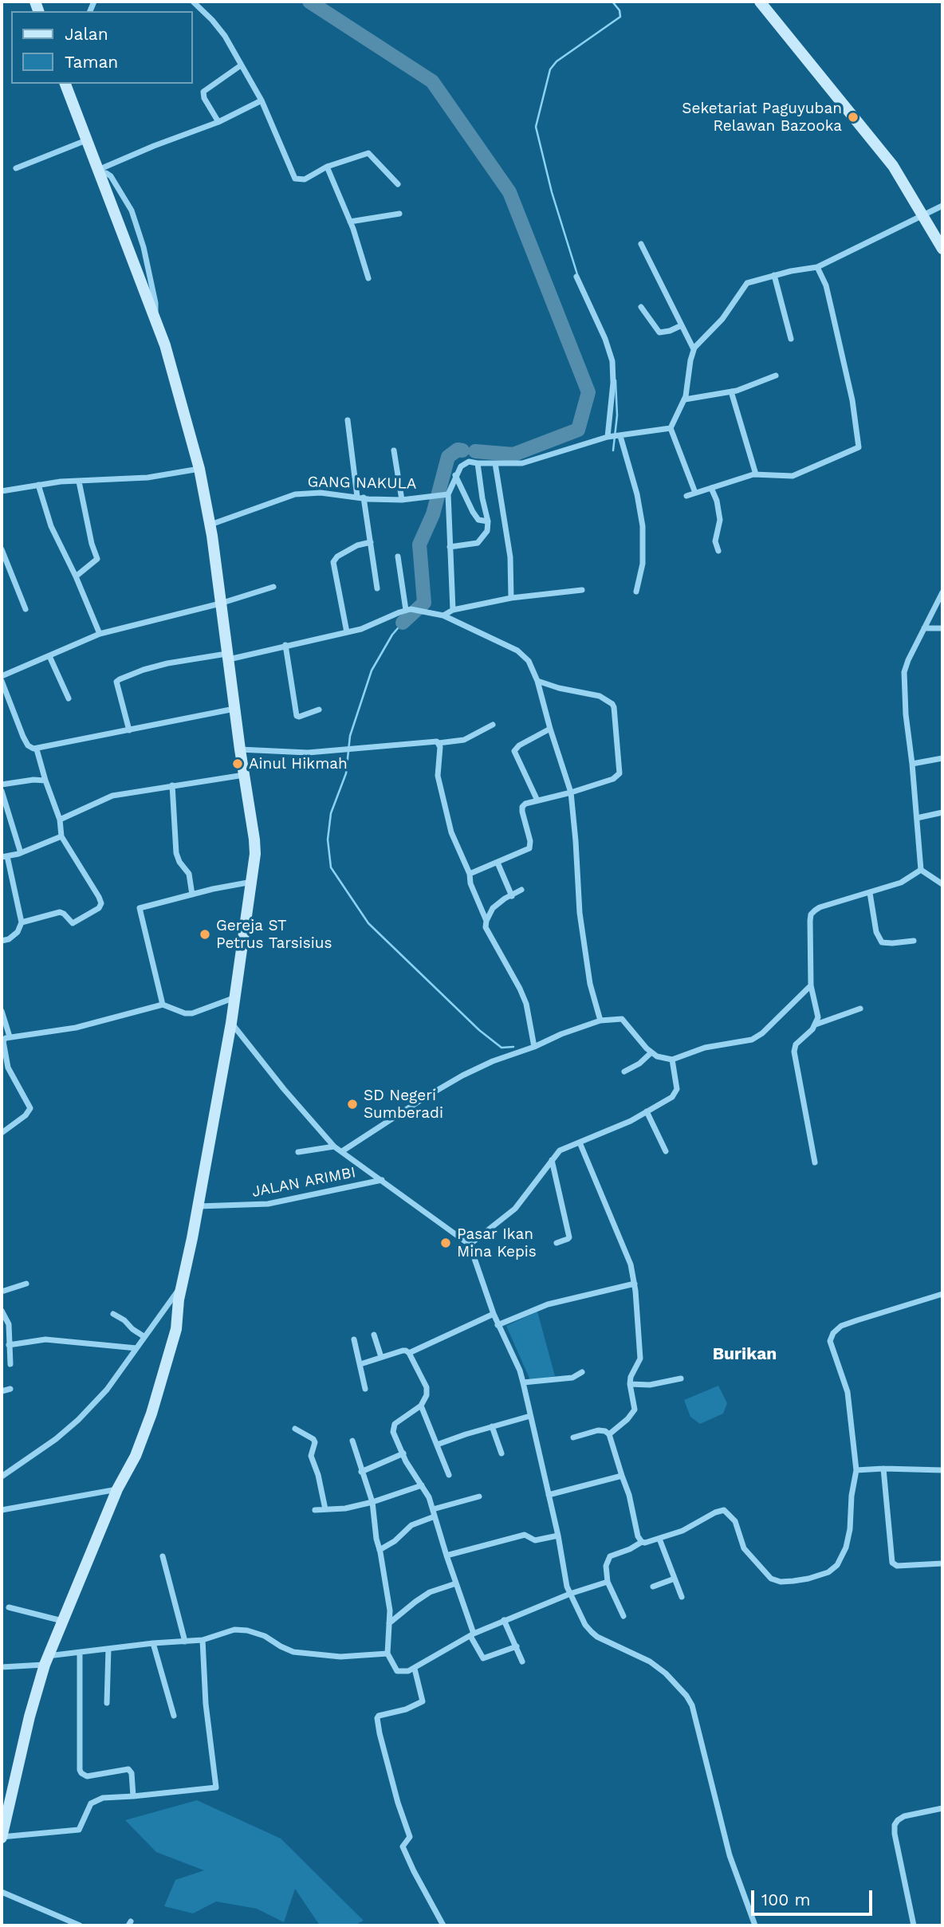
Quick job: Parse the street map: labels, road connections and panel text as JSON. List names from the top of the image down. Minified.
{"streets":{"street":["GANG NAKULA","JALAN ARIMBI"]},"districts":["Burikan"],"places":["Seketariat Paguyuban Relawan Bazooka","Ainul Hikmah","Gereja ST Petrus Tarsisius","SD Negeri Sumberadi","Pasar Ikan Mina Kepis"],"legend":["Jalan","Taman"],"scale_bar":"100 m"}
